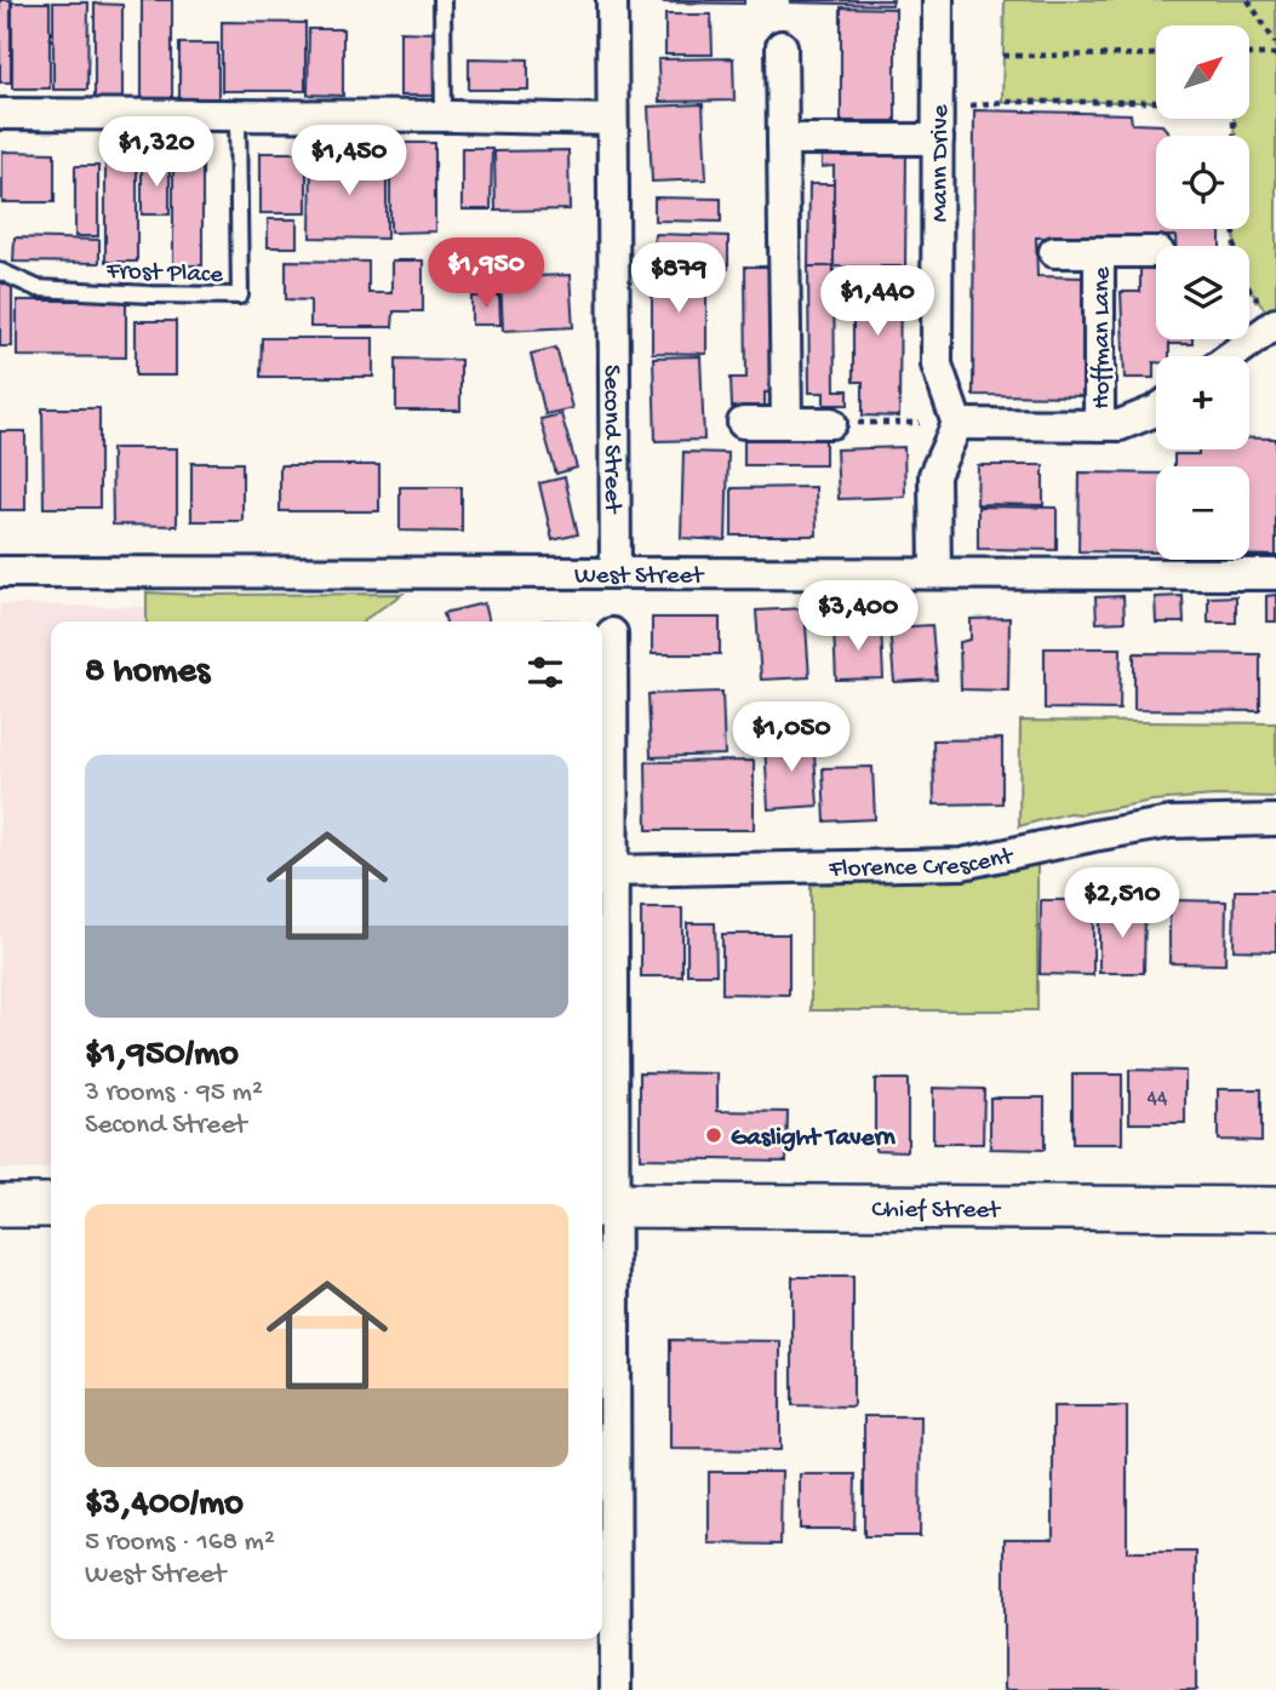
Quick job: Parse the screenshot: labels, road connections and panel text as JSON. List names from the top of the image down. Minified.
{"streets":{"street":["Mann Drive","Hoffman Lane","Second Street","West Street","Florence Crescent","Chief Street"],"lane":["Frost Place"]},"crossings":[["Second Street","West Street"]],"places":["Gaslight Tavern"],"house_numbers":["44"],"north":"top right","page":{"map_buttons":["+","−"],"price":["$1,320","$1,450","$1,950","$879","$1,440","$3,400","$1,050","$2,510"],"heading":"8 homes","list":[{"name":"$1,950/mo","note":"3 rooms · 95 m² · Second Street"},{"name":"$3,400/mo","note":"5 rooms · 168 m² · West Street"}]}}
